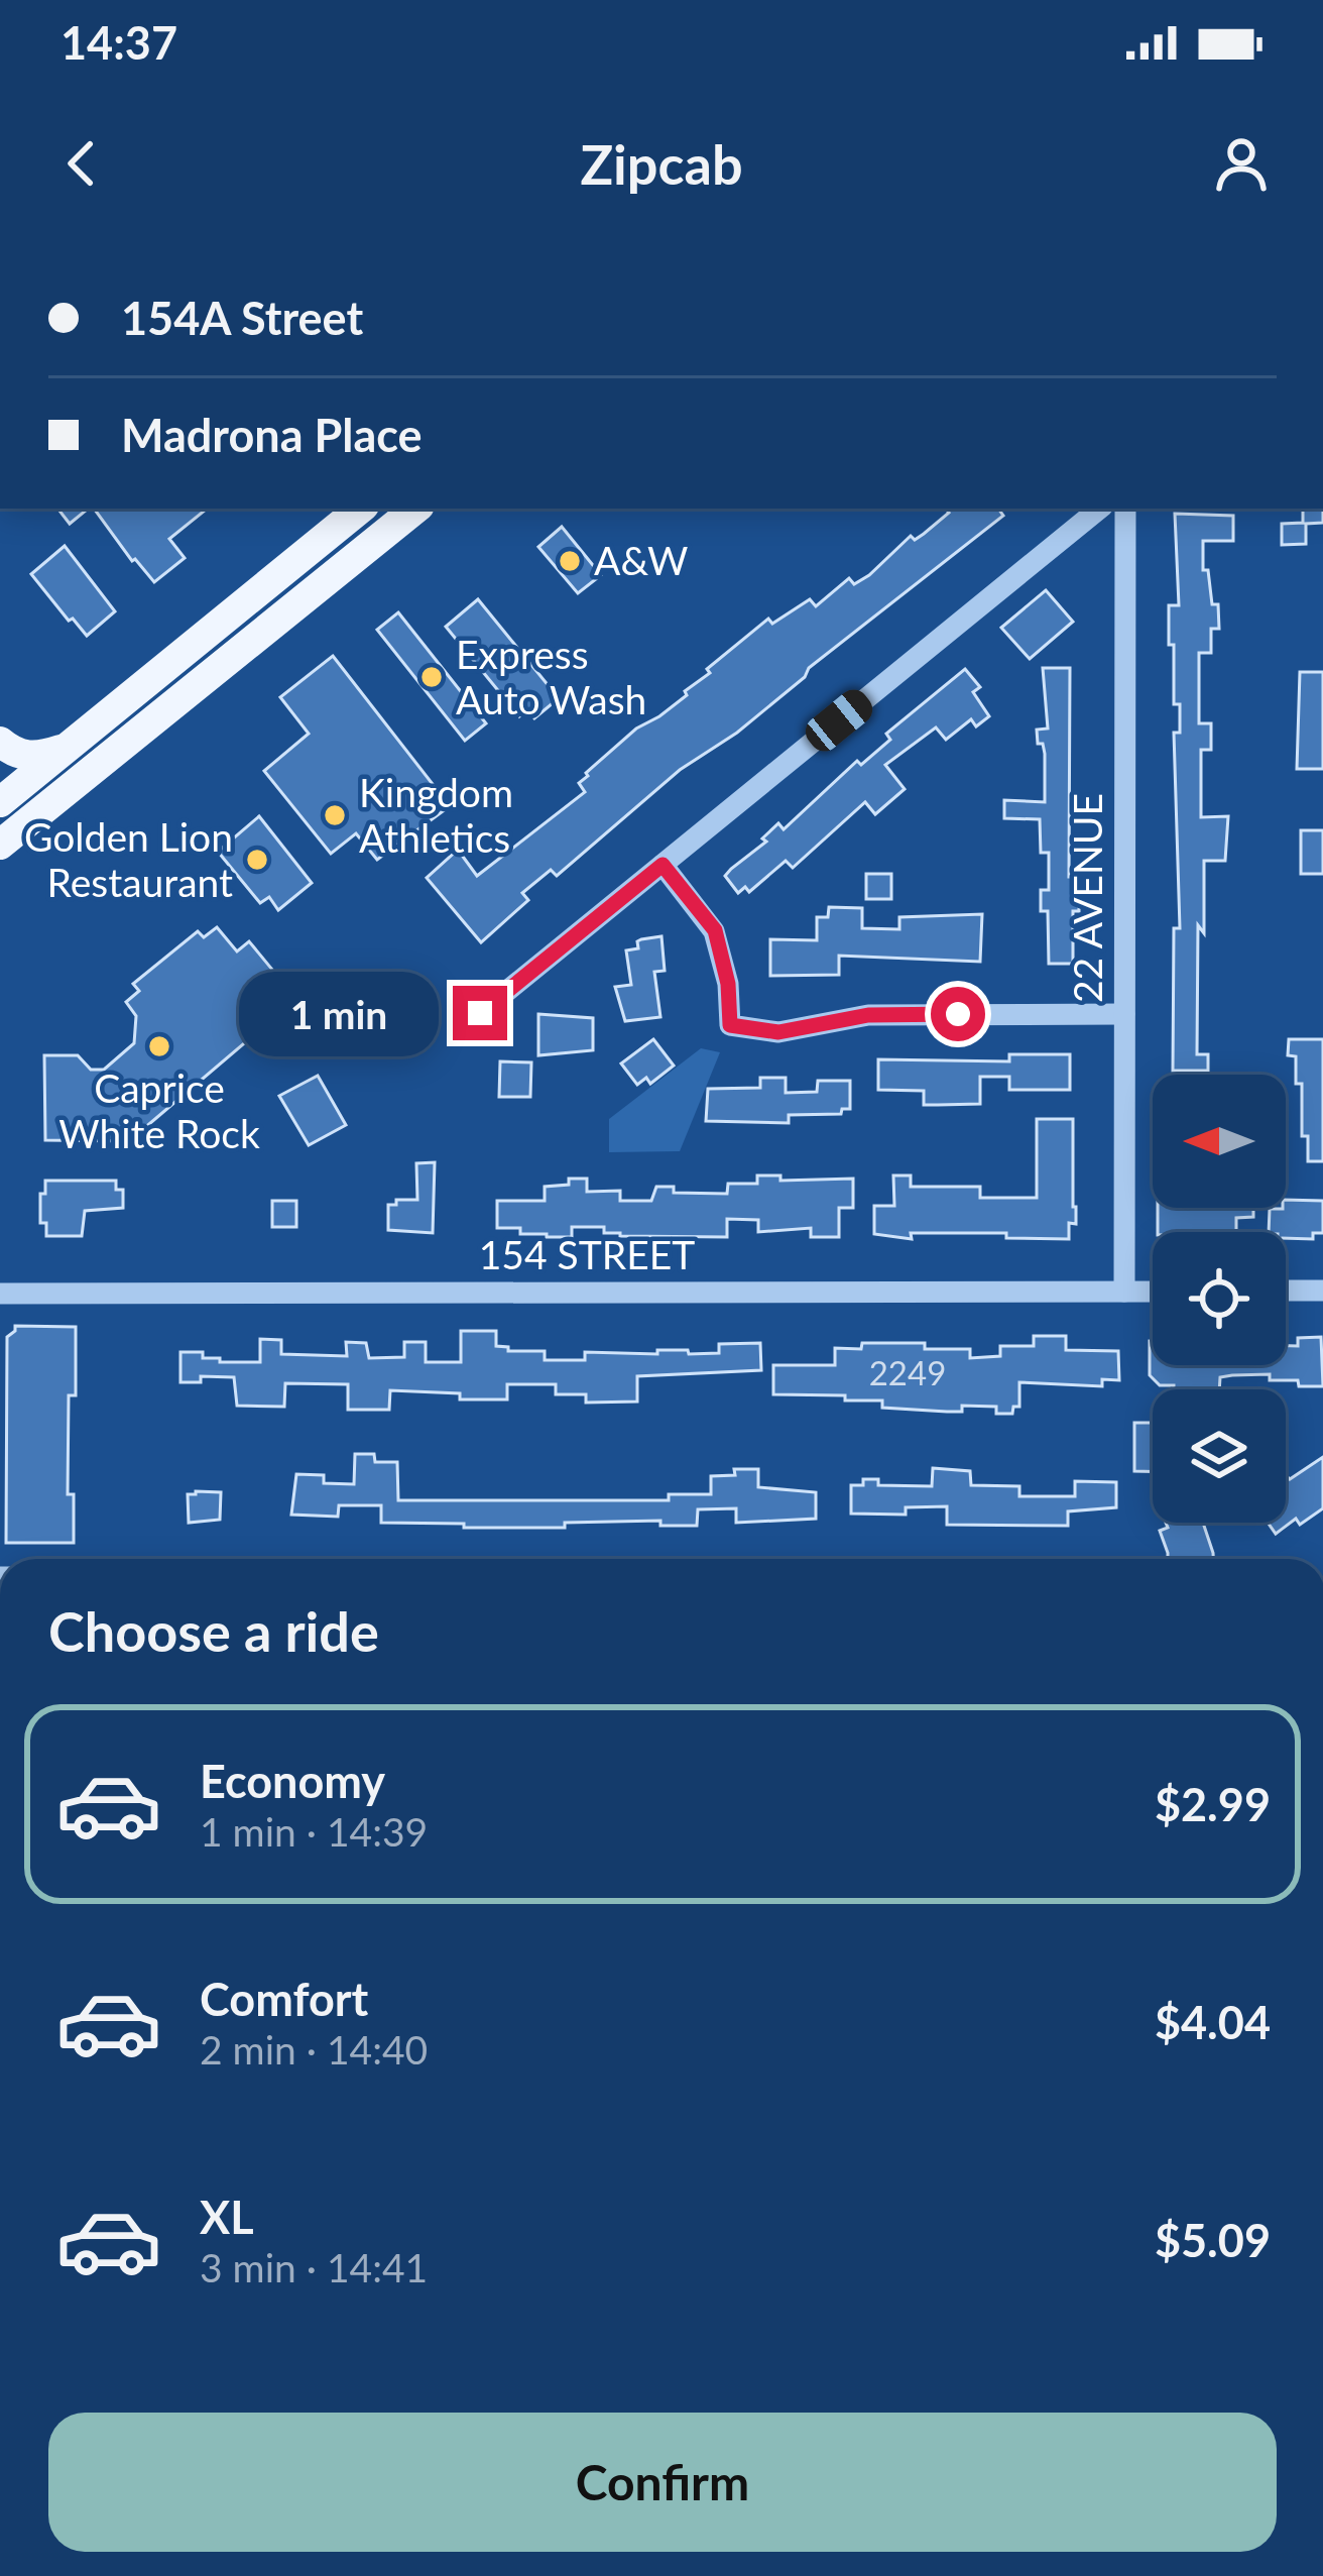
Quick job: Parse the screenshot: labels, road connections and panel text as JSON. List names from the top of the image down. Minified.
{"streets":{"street":["22 AVENUE","154 STREET"]},"crossings":[["22 AVENUE","154 STREET"]],"places":["A&W","Express Auto Wash","Kingdom Athletics","Golden Lion Restaurant","Caprice White Rock"],"house_numbers":["2249"],"north":"left","page":{"status":"14:37","header":"Zipcab","banner":["154A Street","Madrona Place"],"bubble":"1 min","heading":"Choose a ride","list":[{"name":"Economy","note":"1 min · 14:39","value":"$2.99"},{"name":"Comfort","note":"2 min · 14:40","value":"$4.04"},{"name":"XL","note":"3 min · 14:41","value":"$5.09"}],"buttons":"Confirm"}}
